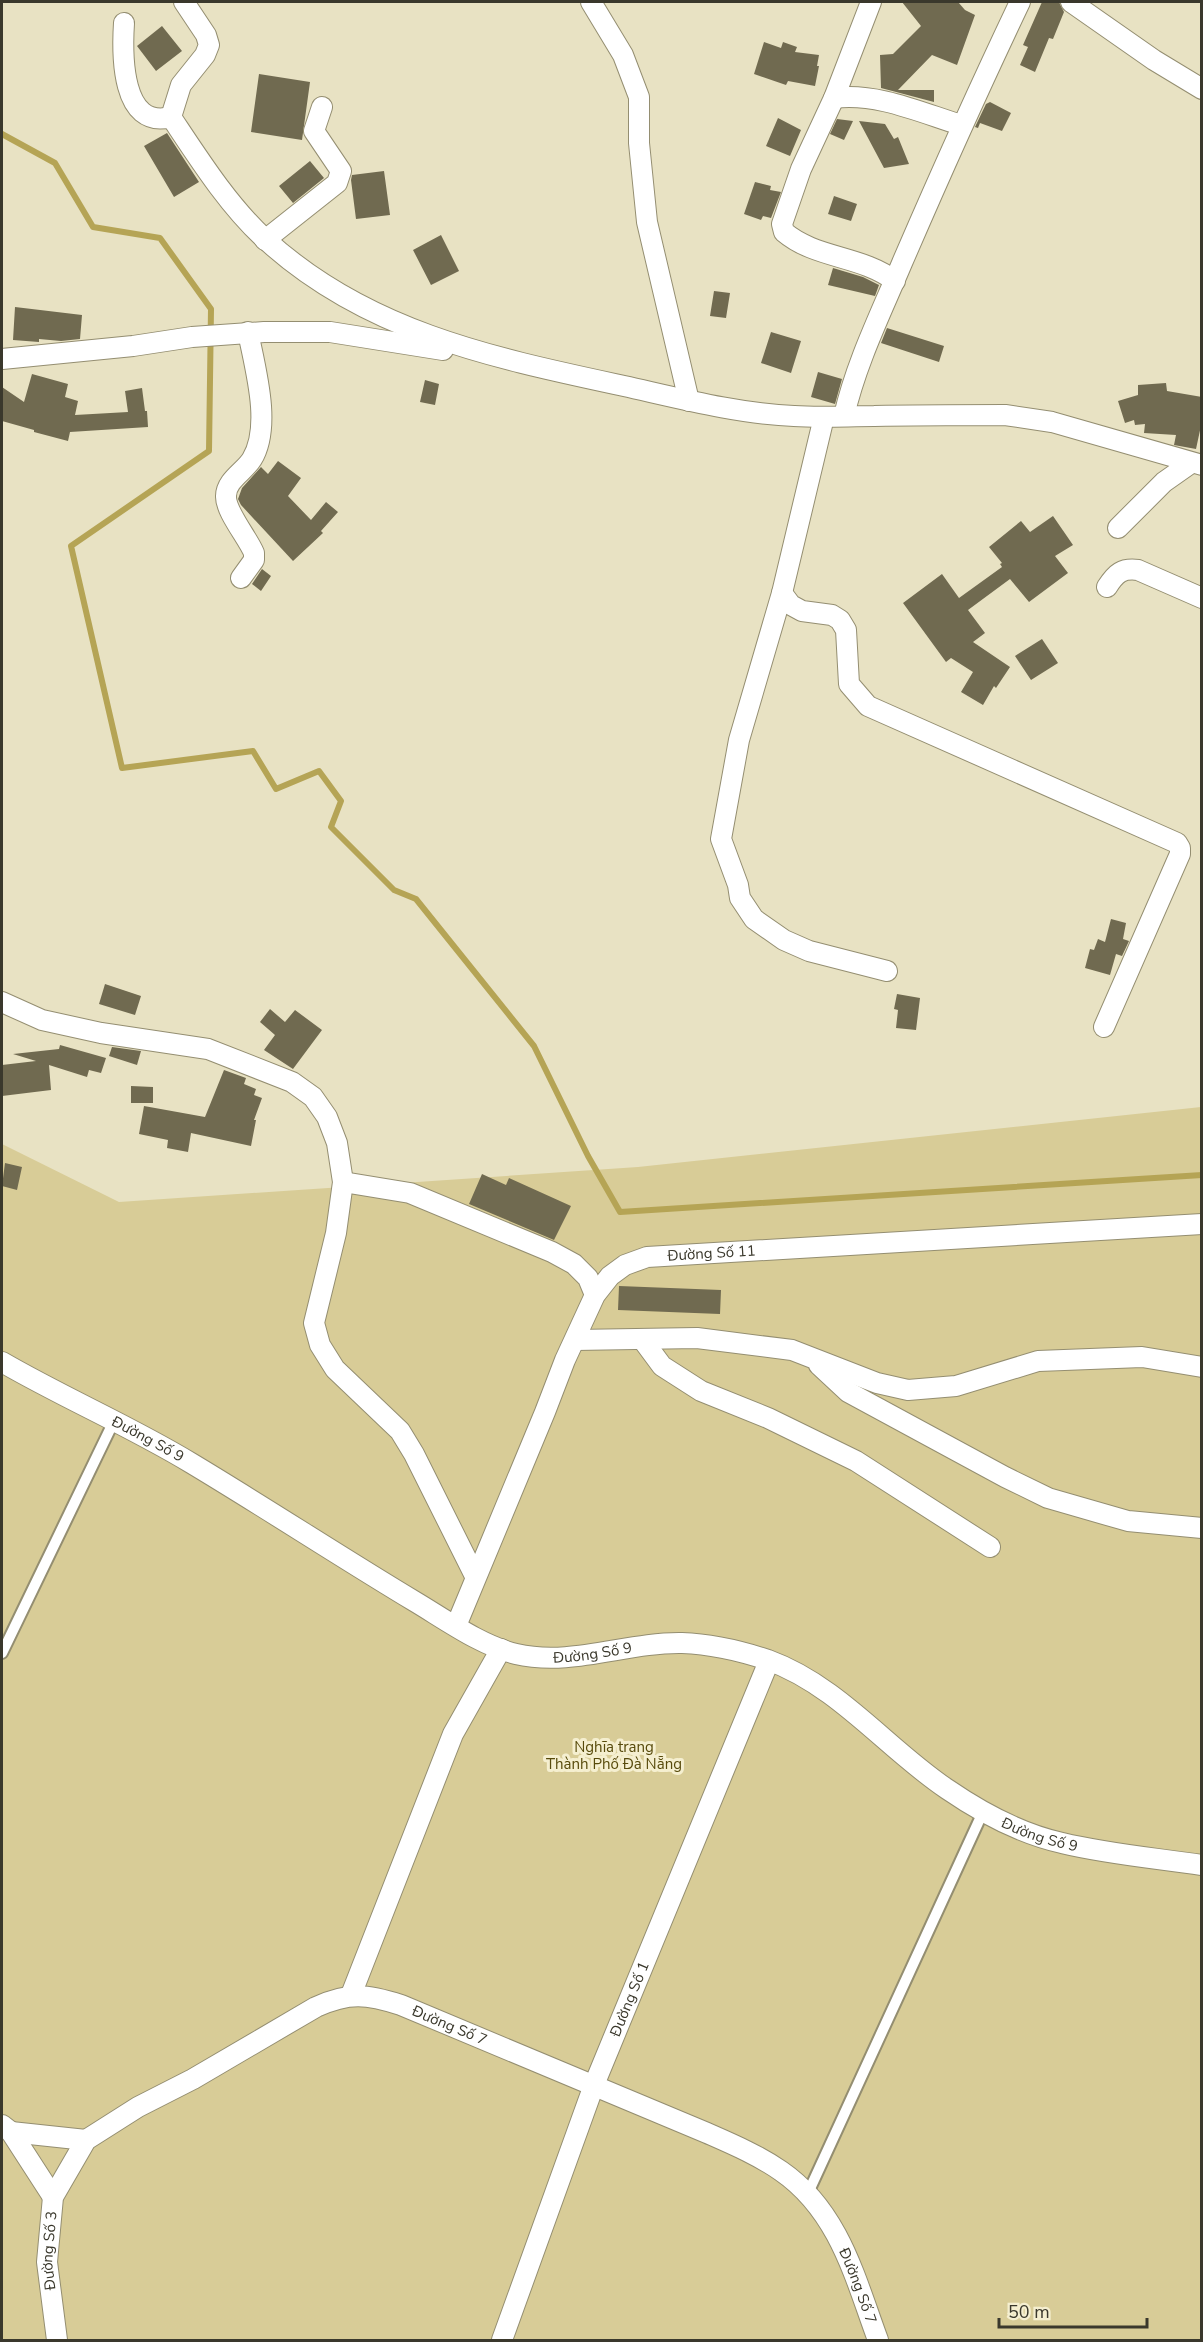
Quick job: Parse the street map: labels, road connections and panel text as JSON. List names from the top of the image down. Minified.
{"streets":{"street":["Đường Số 11","Đường Số 9","Đường Số 1","Đường Số 7","Đường Số 3"]},"crossings":[["Đường Số 11","Đường Số 9"],["Đường Số 9","Đường Số 1"],["Đường Số 1","Đường Số 7"],["Đường Số 7","Đường Số 3"]],"parks":["Nghĩa trang Thành Phố Đà Nẵng"],"scale_bar":"50 m"}
